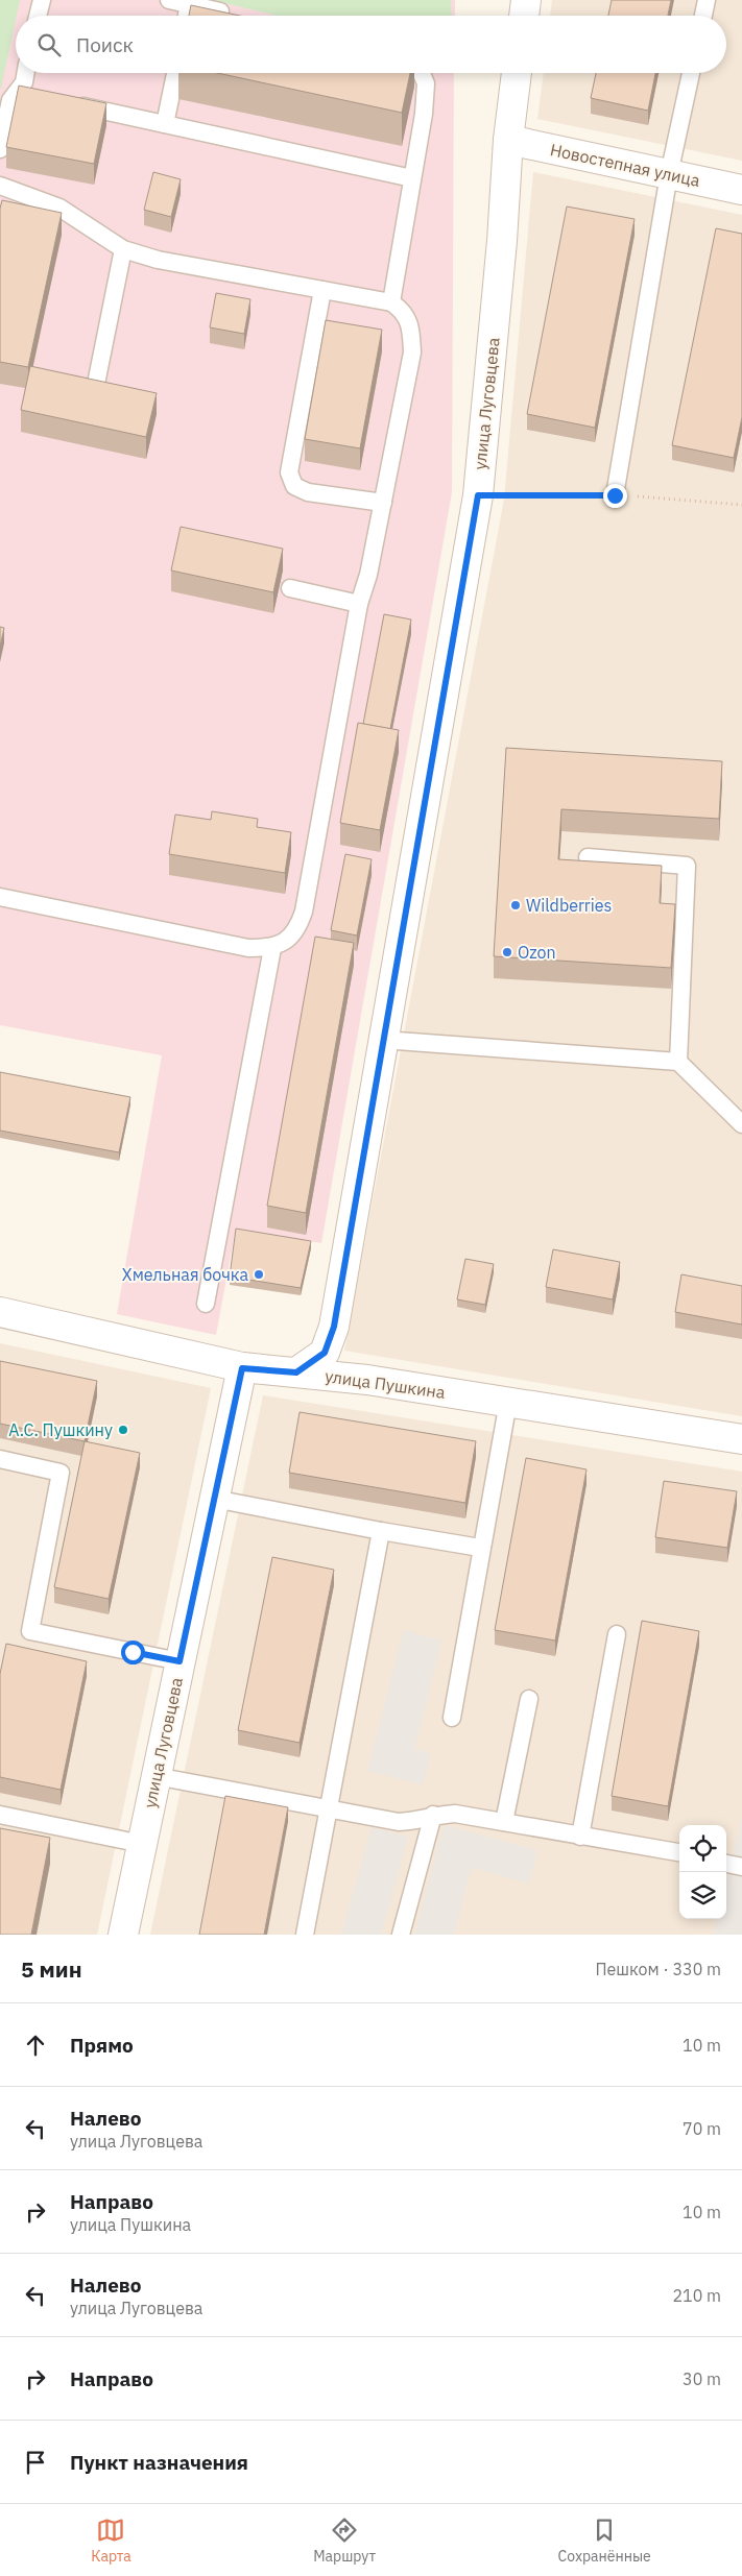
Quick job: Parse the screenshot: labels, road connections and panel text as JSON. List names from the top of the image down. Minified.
{"streets":{"street":["Новостепная улица","улица Луговцева","улица Пушкина"]},"crossings":[["Новостепная улица","улица Луговцева"],["улица Луговцева","улица Пушкина"]],"places":["Wildberries","Ozon","Хмельная бочка","А.С. Пушкину"],"page":{"search":"Поиск","heading":["5 мин","Пешком · 330 m"],"list":[["Прямо","10 m"],["Налево","улица Луговцева","70 m"],["Направо","улица Пушкина","10 m"],["Налево","улица Луговцева","210 m"],["Направо","30 m"],"Пункт назначения"],"nav":["Карта","Маршрут","Сохранённые"]}}
